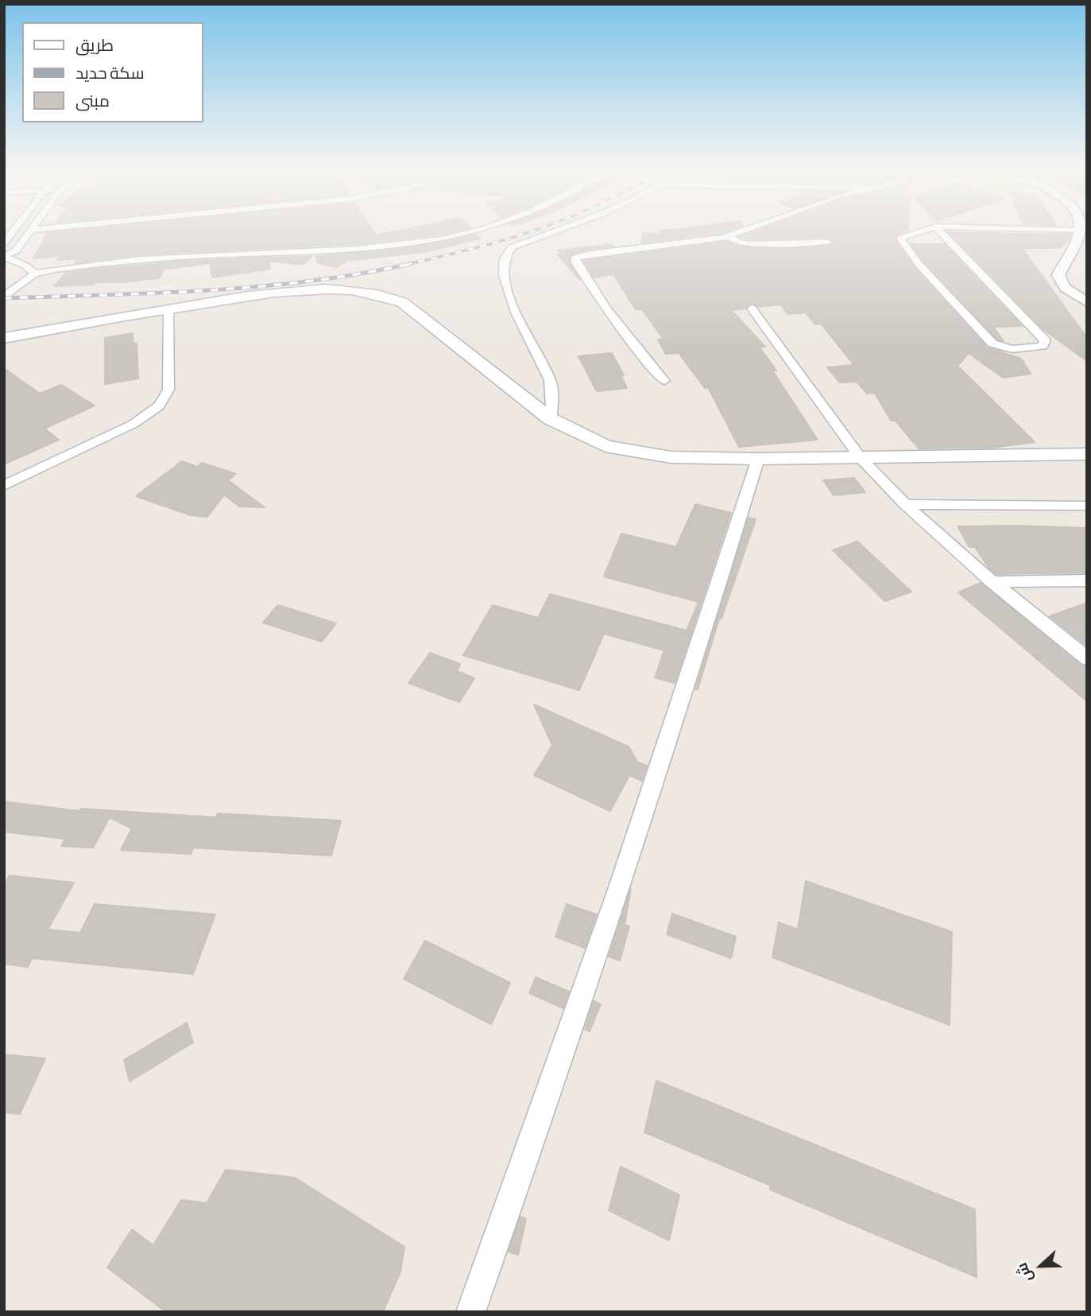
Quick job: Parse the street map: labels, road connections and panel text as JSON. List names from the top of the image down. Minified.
{"legend":["طريق","سكة حديد","مبنى"],"north":"left"}
